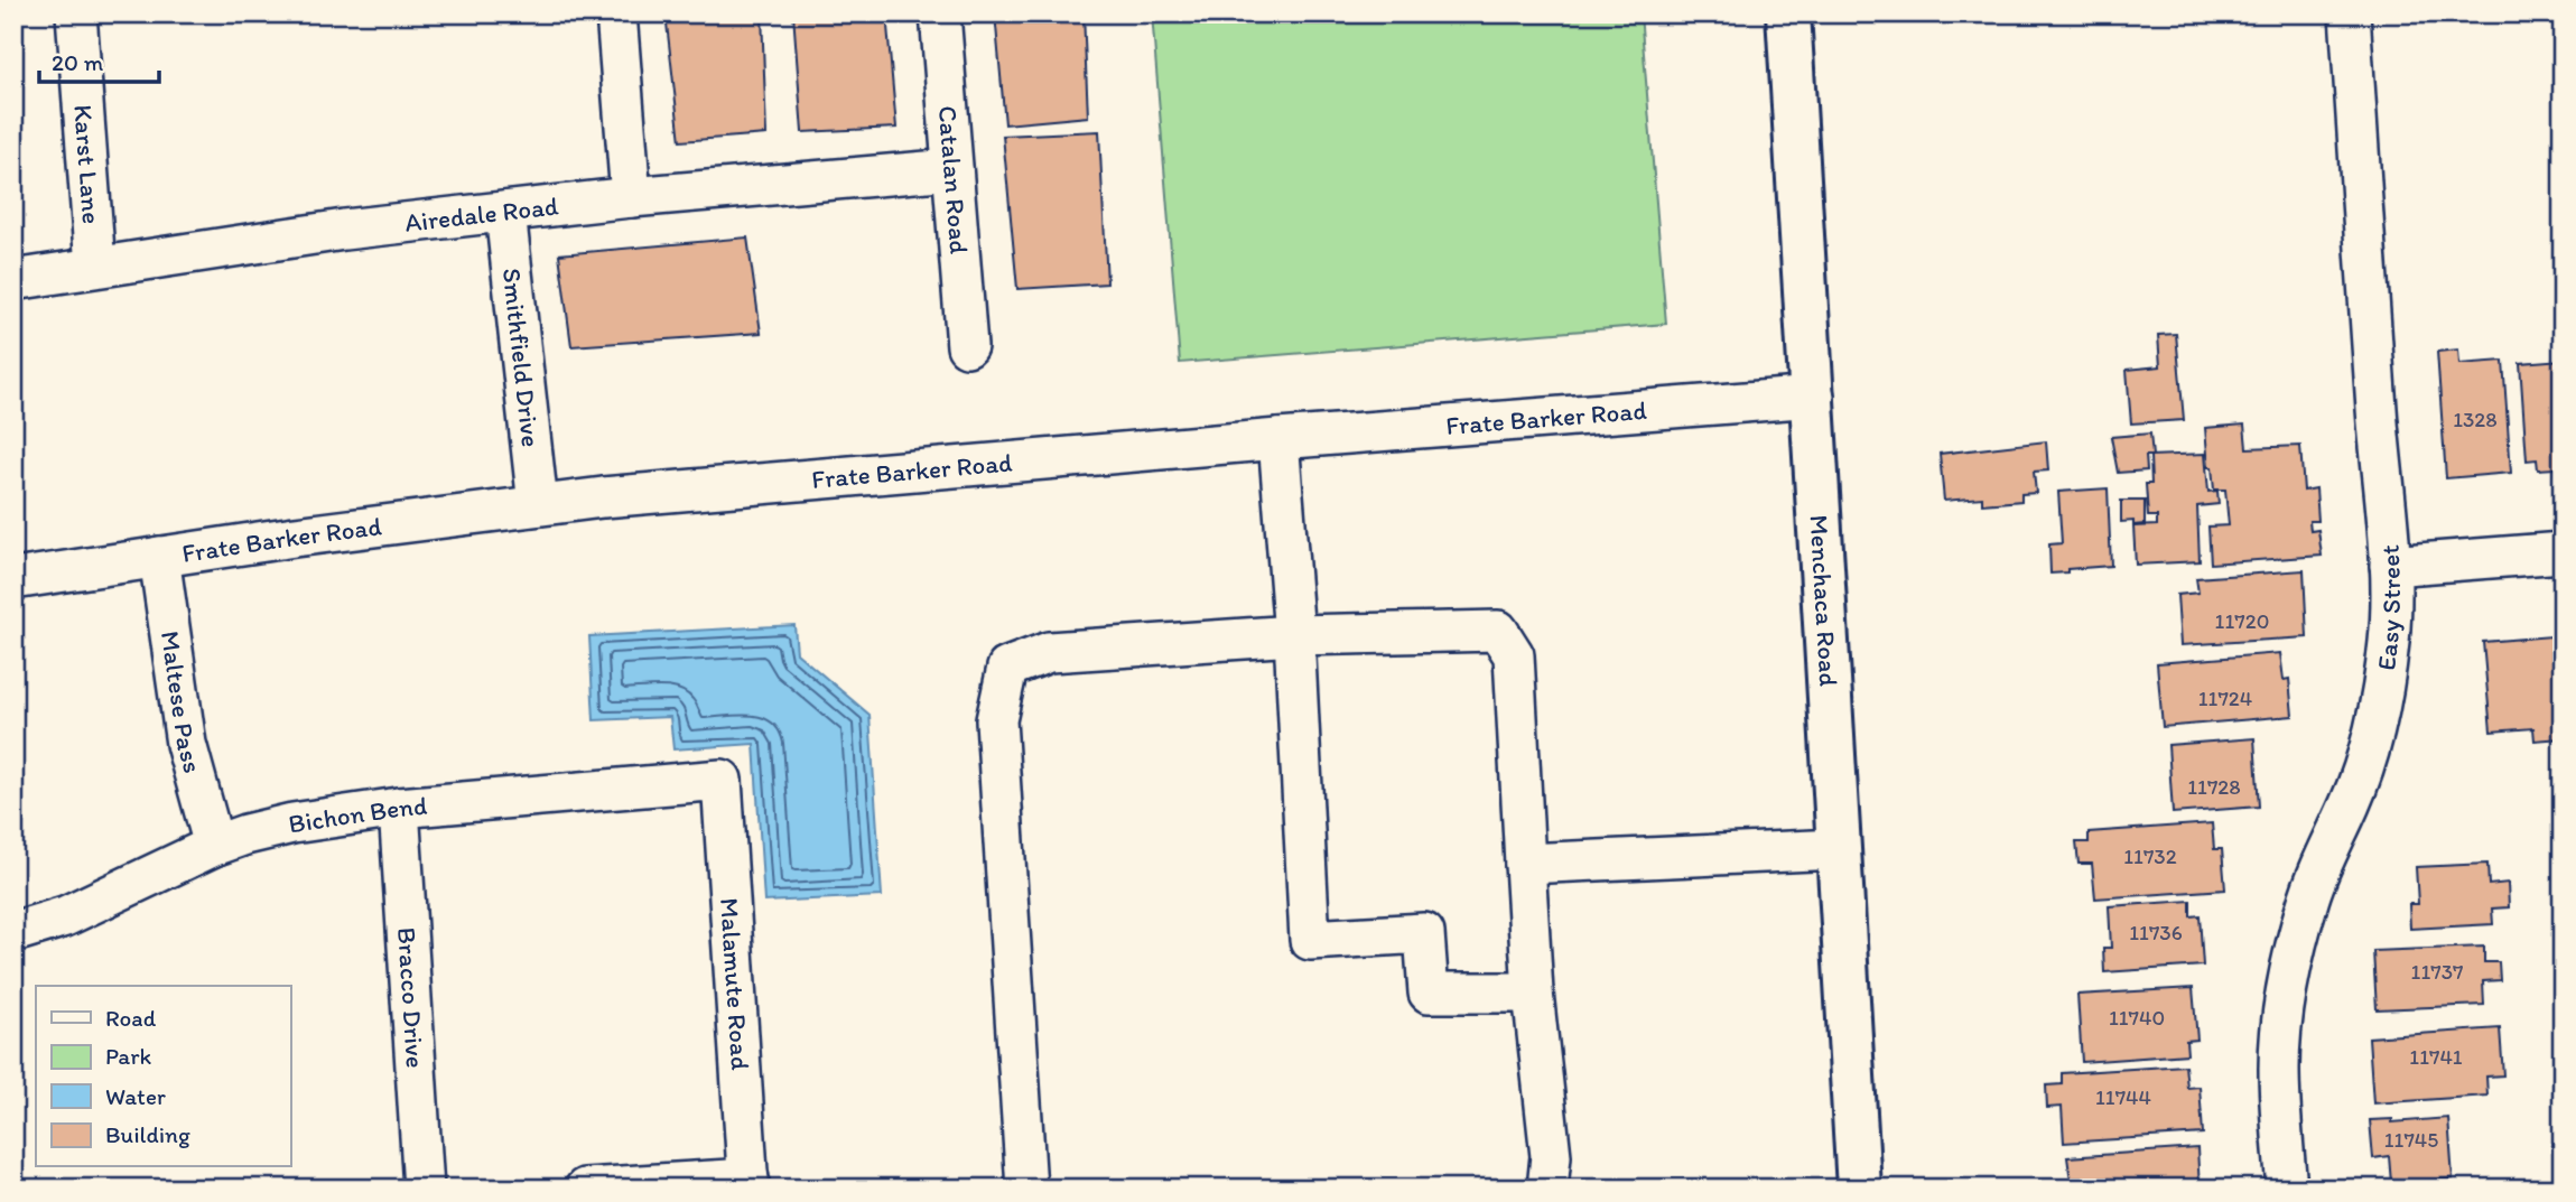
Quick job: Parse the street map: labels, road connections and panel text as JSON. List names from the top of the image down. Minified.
{"streets":{"main road":["Menchaca Road"],"street":["Karst Lane","Catalan Road","Airedale Road","Smithfield Drive","Frate Barker Road","Easy Street","Maltese Pass","Bichon Bend","Malamute Road","Bracco Drive"]},"crossings":[["Karst Lane","Airedale Road"],["Catalan Road","Airedale Road"],["Airedale Road","Smithfield Drive"],["Smithfield Drive","Frate Barker Road"],["Frate Barker Road","Menchaca Road"],["Frate Barker Road","Maltese Pass"],["Maltese Pass","Bichon Bend"],["Bichon Bend","Malamute Road"],["Bichon Bend","Bracco Drive"]],"house_numbers":["1328","11720","11724","11728","11732","11736","11737","11740","11741","11744","11745"],"legend":["Road","Park","Water","Building"],"scale_bar":"20 m"}
